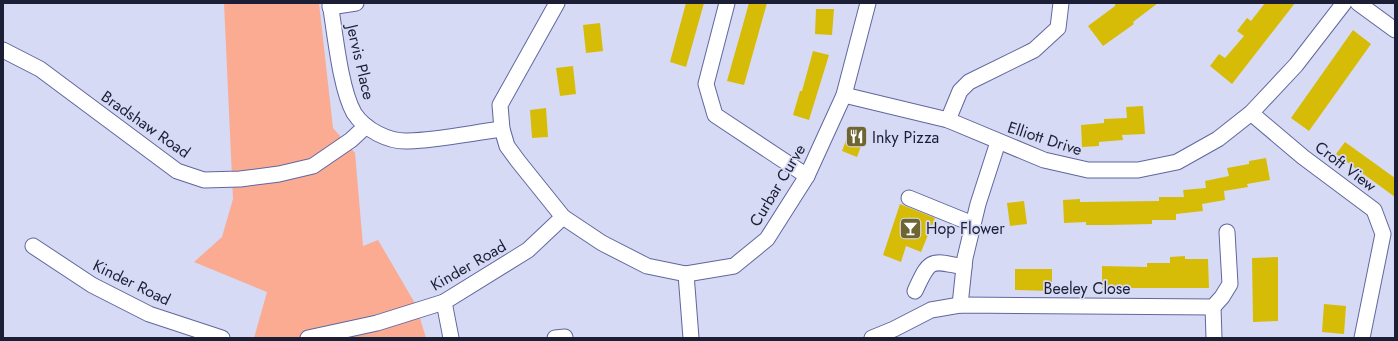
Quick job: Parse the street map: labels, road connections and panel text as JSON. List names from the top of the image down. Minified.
{"streets":{"street":["Jervis Place","Bradshaw Road","Elliott Drive","Croft View","Curbar Curve","Kinder Road","Beeley Close"]},"crossings":[["Jervis Place","Bradshaw Road"],["Elliott Drive","Croft View"],["Elliott Drive","Curbar Curve"],["Curbar Curve","Kinder Road"]],"places":{"restaurant":["Inky Pizza"],"bar":["Hop Flower"]}}
